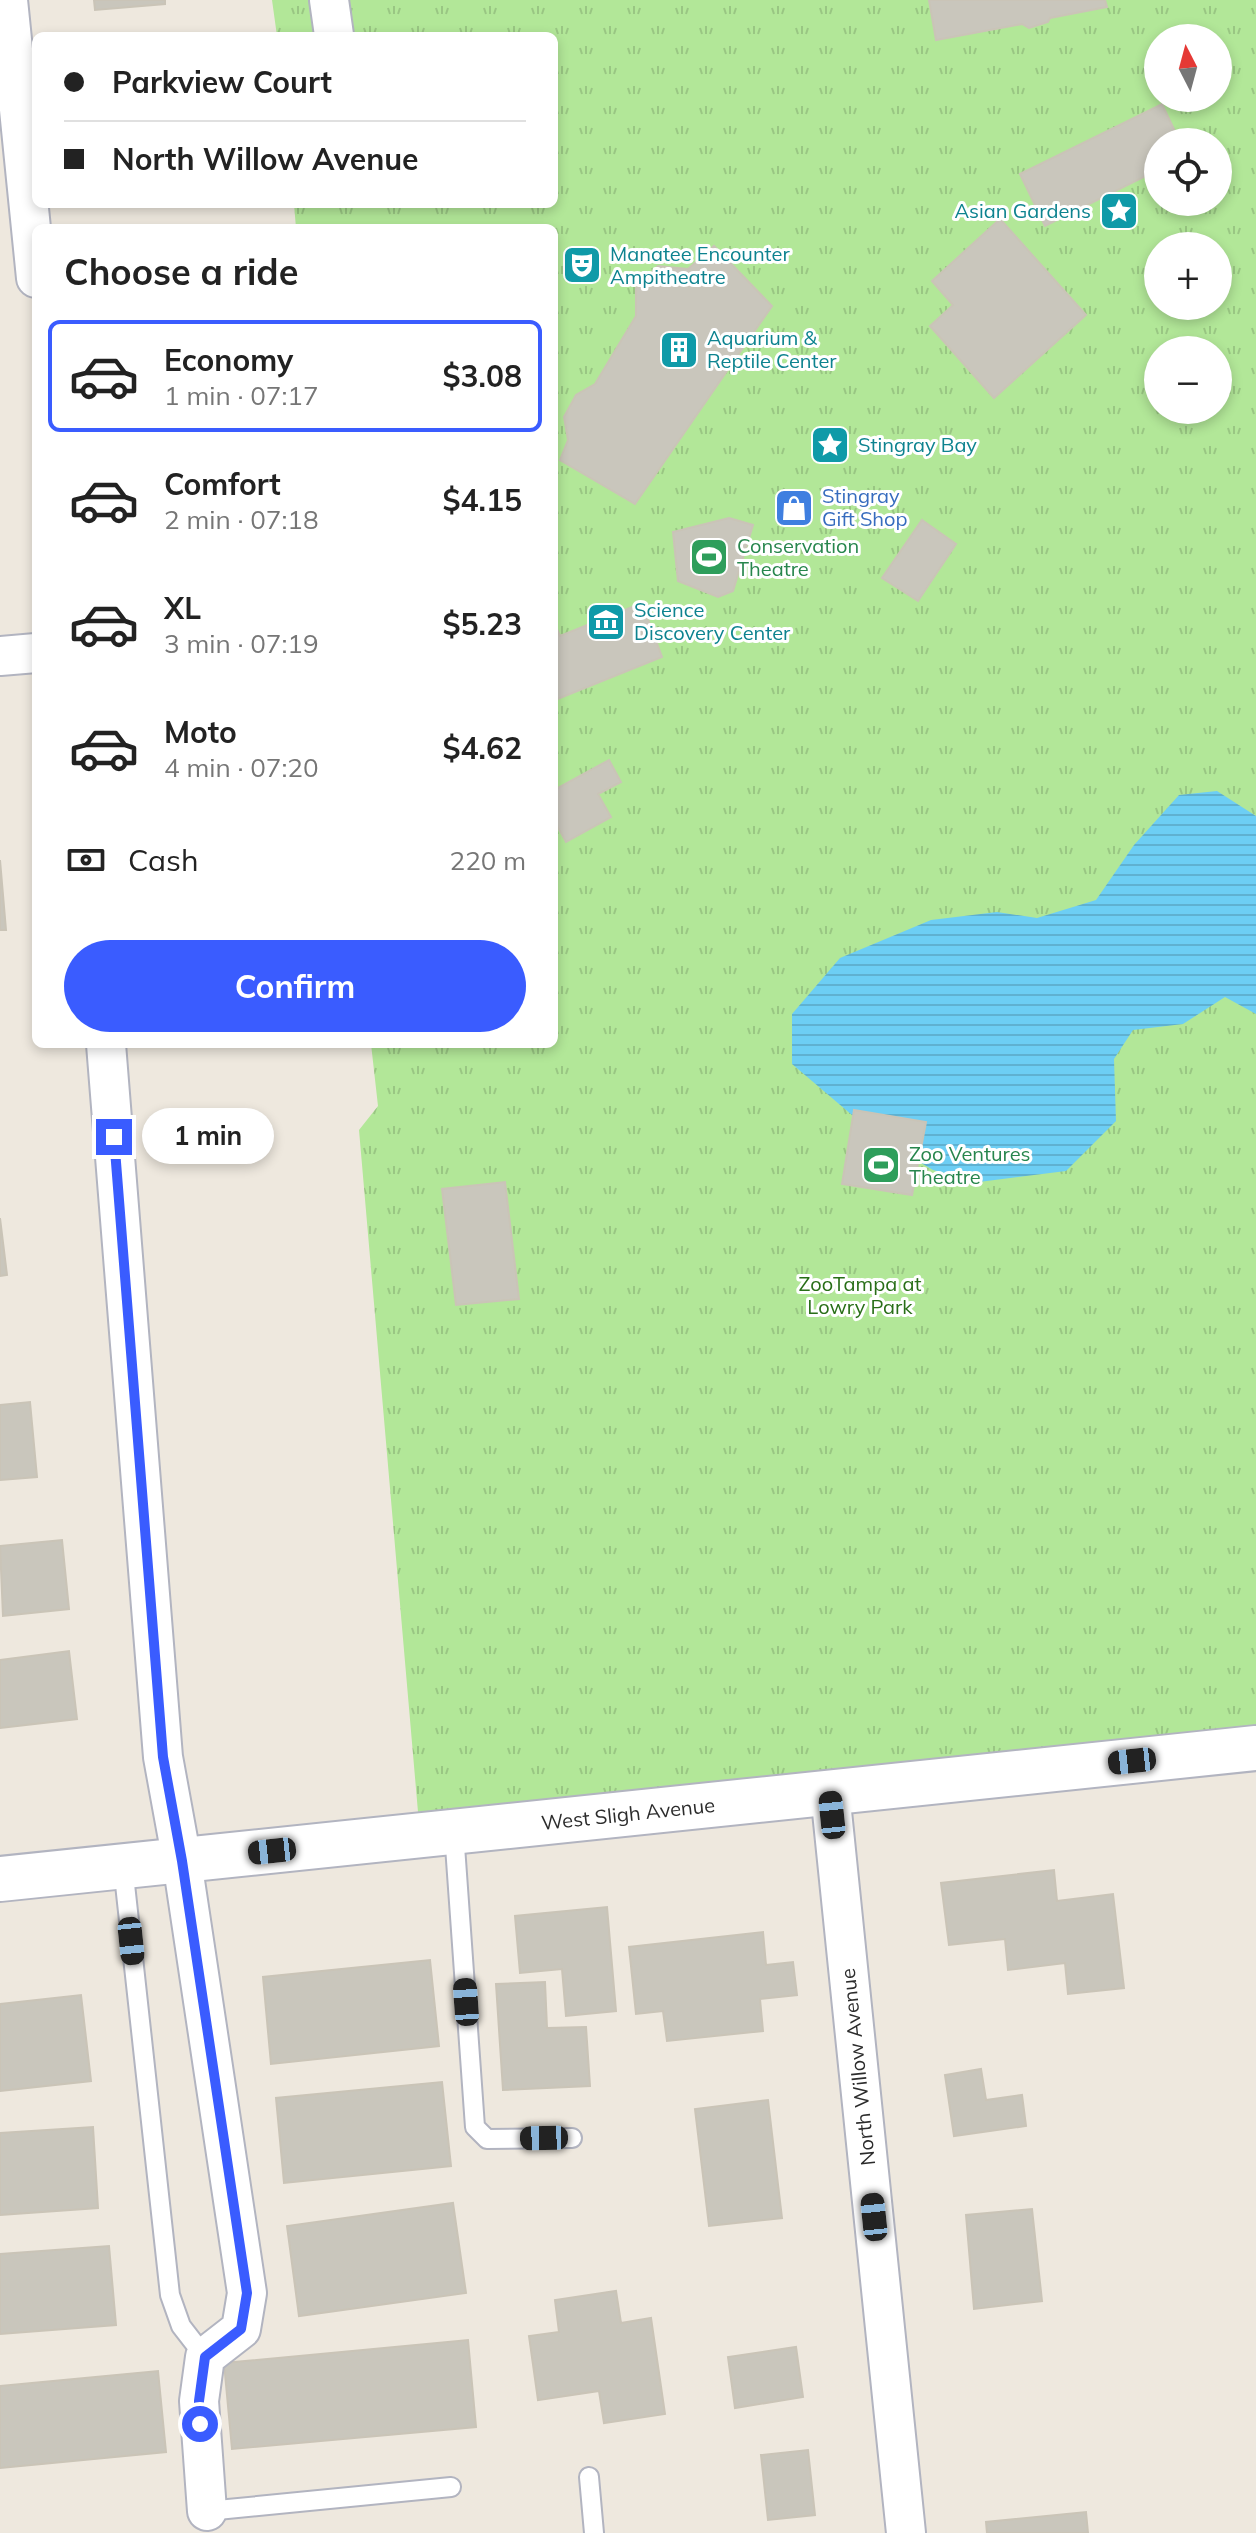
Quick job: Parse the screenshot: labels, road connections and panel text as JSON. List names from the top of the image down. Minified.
{"streets":{"main road":["West Sligh Avenue"],"street":["North Willow Avenue"]},"crossings":[["West Sligh Avenue","North Willow Avenue"]],"parks":["ZooTampa at Lowry Park"],"places":{"place":["Asian Gardens","Stingray Bay"],"theatre":["Manatee Encounter Ampitheatre"],"building":["Aquarium & Reptile Center"],"shop":["Stingray Gift Shop"],"sports":["Conservation Theatre","Zoo Ventures Theatre"],"museum":["Science Discovery Center"]},"north":"top","page":{"map_buttons":["+","−"],"banner":["Parkview Court","North Willow Avenue"],"heading":"Choose a ride","list":[{"name":"Economy","note":"1 min · 07:17","value":"$3.08"},{"name":"Comfort","note":"2 min · 07:18","value":"$4.15"},{"name":"XL","note":"3 min · 07:19","value":"$5.23"},{"name":"Moto","note":"4 min · 07:20","value":"$4.62"}],"pay":["Cash","220 m"],"buttons":"Confirm","bubble":"1 min"}}
